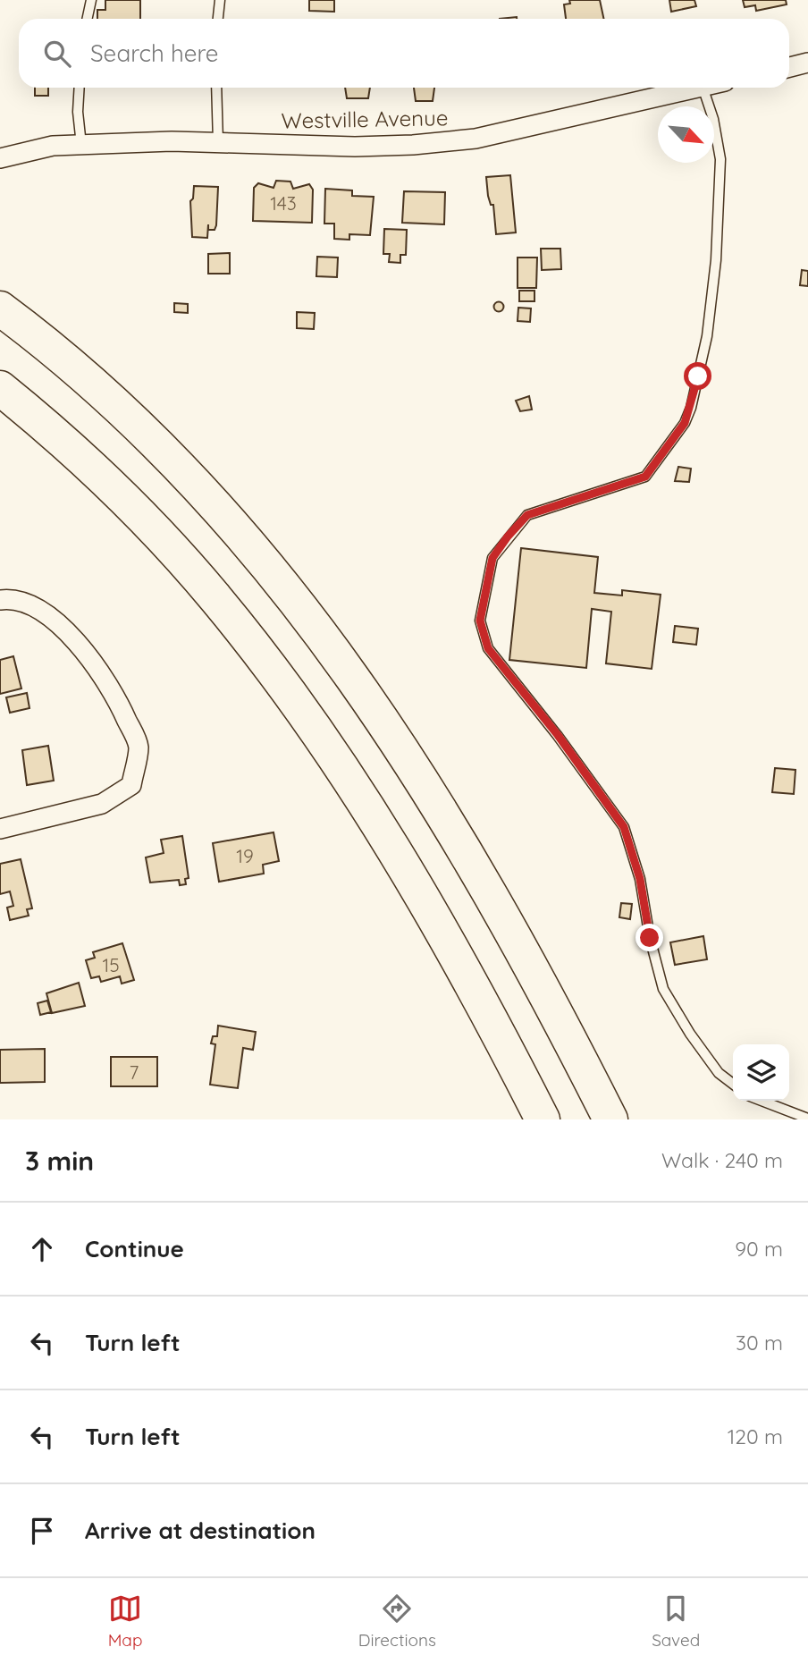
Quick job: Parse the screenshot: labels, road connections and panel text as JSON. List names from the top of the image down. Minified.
{"streets":{"street":["Westville Avenue"]},"house_numbers":["143","19","15","7"],"north":"bottom right","page":{"search":"Search here","heading":["3 min","Walk · 240 m"],"list":[["Continue","90 m"],["Turn left","30 m"],["Turn left","120 m"],"Arrive at destination"],"nav":["Map","Directions","Saved"]}}
